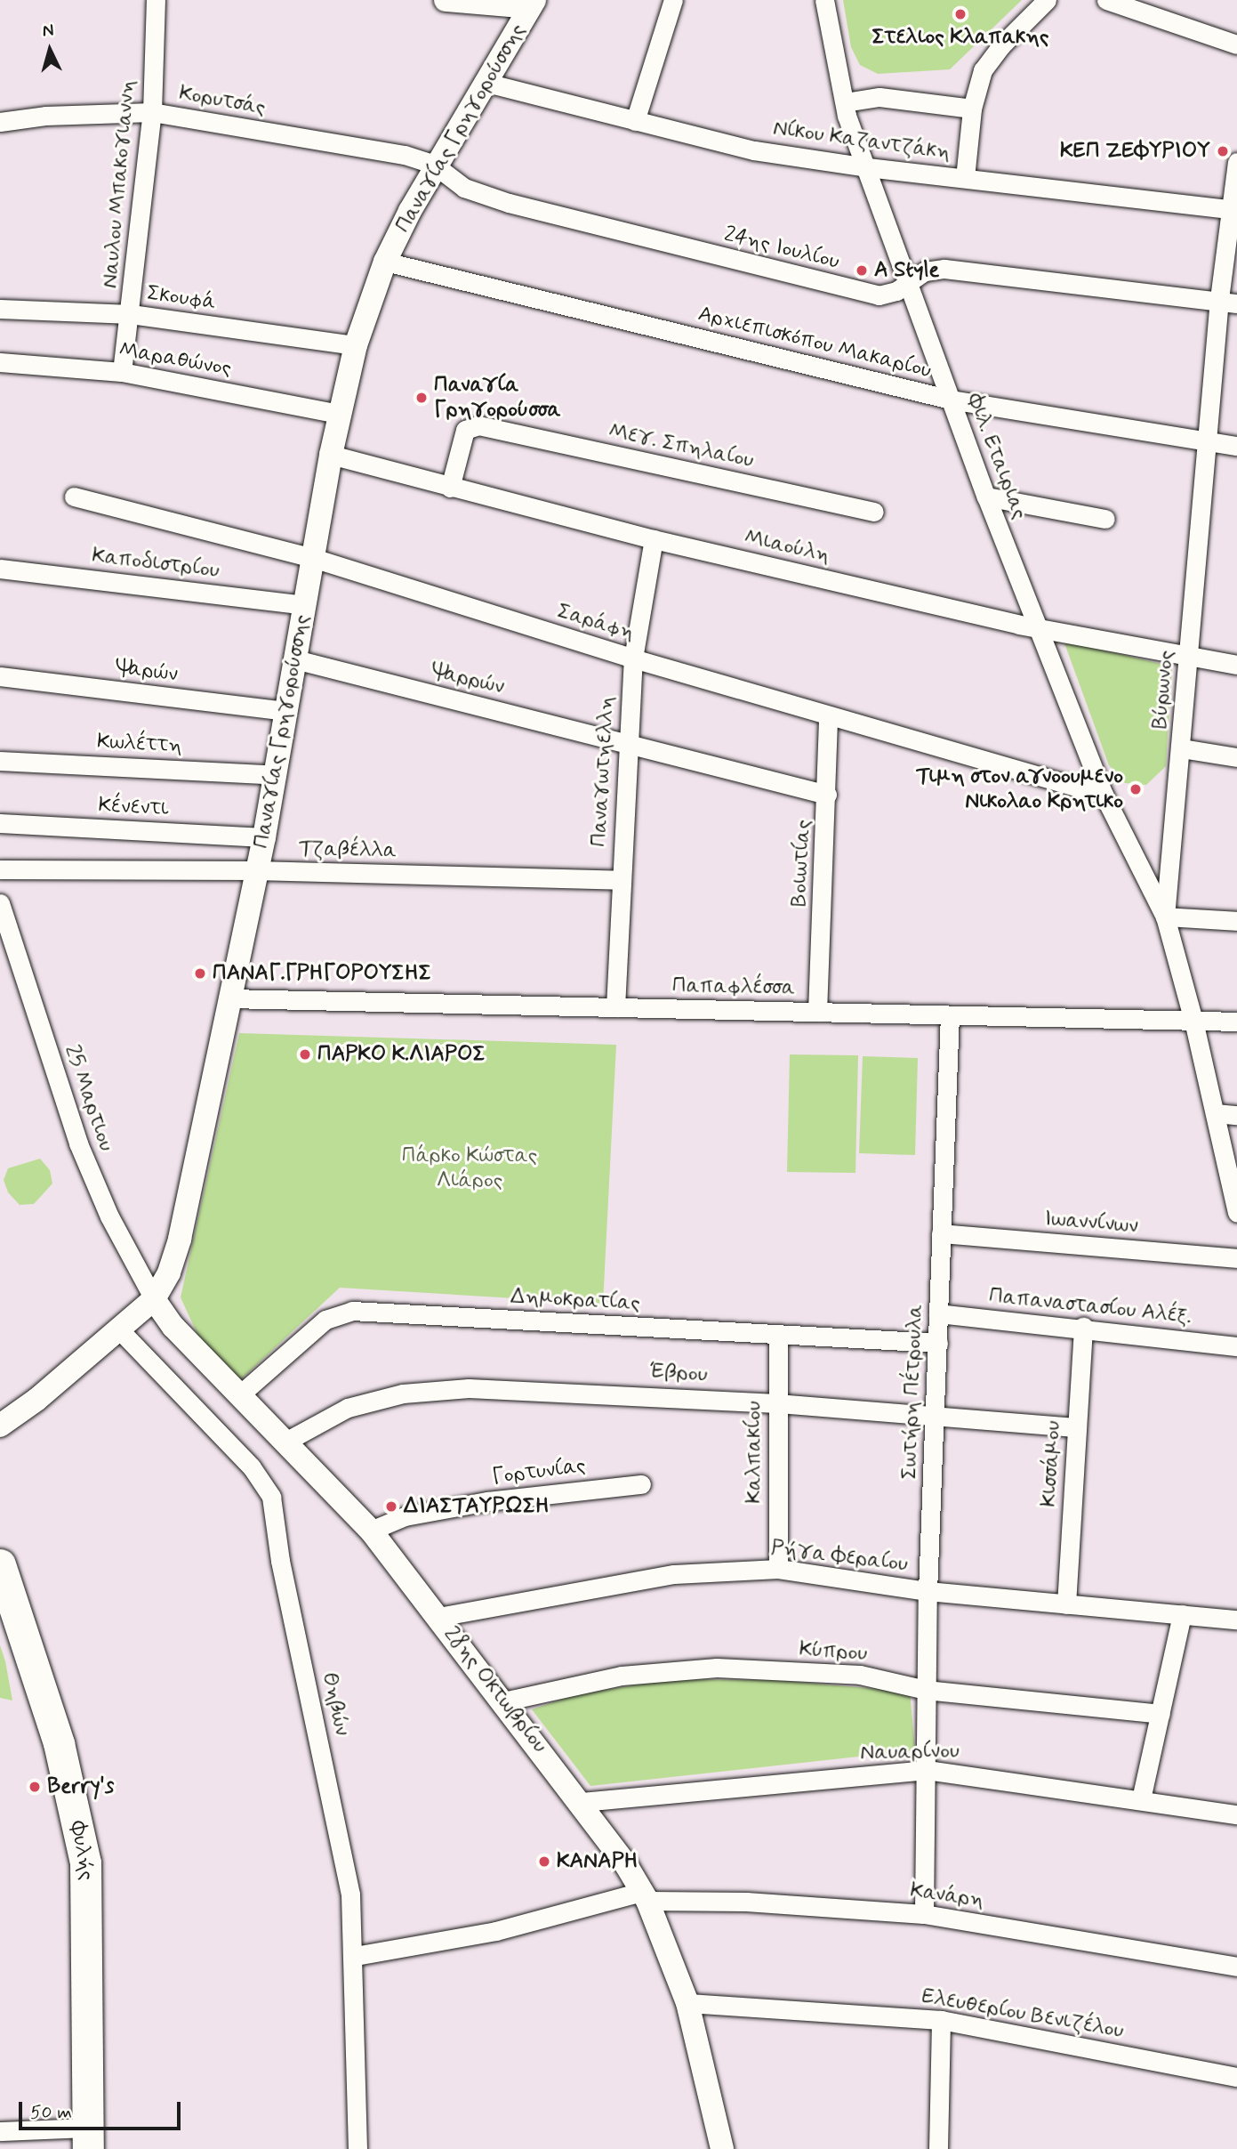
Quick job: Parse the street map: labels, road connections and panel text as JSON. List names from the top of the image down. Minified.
{"streets":{"main road":["Φυλής"],"street":["Κορυτσάς","Παναγίας Γρηγορούσσης","Νίκου Καζαντζάκη","Ναυλου Μπακογιαννη","24ης Ιουλίου","Σκουφά","Αρχιεπισκόπου Μακαρίου","Μαραθώνος","Μεγ. Σπηλαίου","Φιλ. Εταιριας","Μιαούλη","Καποδιστρίου","Σαράφη","Ψαρών","Ψαρρών","Βύρωνος","Κωλέττη","Παναγωτηελλη","Κένεντι","Τζαβέλλα","Βοιωτίας","Παπαφλέσσα","25 Μαρτιου","Ιωαννίνων","Δημοκρατίας","Παπαναστασίου Αλέξ.","Έβρου","Σωτήρη Πέτρουλα","Καλπακίου","Κισσάμου","Γορτυνίας","Ρήγα Φεραίου","Κύπρου","28ης Οκτωβρίου","Θηβών","Ναυαρίνου","Κανάρη","Ελευθερίου Βενιζέλου"]},"crossings":[["Κορυτσάς","Παναγίας Γρηγορούσσης"],["Κορυτσάς","Ναυλου Μπακογιαννη"],["Κορυτσάς","24ης Ιουλίου"],["Παναγίας Γρηγορούσσης","Νίκου Καζαντζάκη"],["Παναγίας Γρηγορούσσης","24ης Ιουλίου"],["Παναγίας Γρηγορούσσης","Σκουφά"],["Παναγίας Γρηγορούσσης","Αρχιεπισκόπου Μακαρίου"],["Παναγίας Γρηγορούσσης","Μαραθώνος"],["Παναγίας Γρηγορούσσης","Μιαούλη"],["Παναγίας Γρηγορούσσης","Καποδιστρίου"],["Παναγίας Γρηγορούσσης","Σαράφη"],["Παναγίας Γρηγορούσσης","Ψαρών"],["Παναγίας Γρηγορούσσης","Ψαρρών"],["Παναγίας Γρηγορούσσης","Κωλέττη"],["Παναγίας Γρηγορούσσης","Κένεντι"],["Παναγίας Γρηγορούσσης","Τζαβέλλα"],["Παναγίας Γρηγορούσσης","Παπαφλέσσα"],["Παναγίας Γρηγορούσσης","25 Μαρτιου"],["Παναγίας Γρηγορούσσης","28ης Οκτωβρίου"],["Παναγίας Γρηγορούσσης","Θηβών"],["Νίκου Καζαντζάκη","Φιλ. Εταιριας"],["Νίκου Καζαντζάκη","Βύρωνος"],["Ναυλου Μπακογιαννη","Σκουφά"],["Ναυλου Μπακογιαννη","Μαραθώνος"],["24ης Ιουλίου","Φιλ. Εταιριας"],["24ης Ιουλίου","Βύρωνος"],["Αρχιεπισκόπου Μακαρίου","Φιλ. Εταιριας"],["Αρχιεπισκόπου Μακαρίου","Βύρωνος"],["Μεγ. Σπηλαίου","Μιαούλη"],["Φιλ. Εταιριας","Μιαούλη"],["Φιλ. Εταιριας","Σαράφη"],["Φιλ. Εταιριας","Βύρωνος"],["Μιαούλη","Βύρωνος"],["Μιαούλη","Παναγωτηελλη"],["Σαράφη","Παναγωτηελλη"],["Σαράφη","Βοιωτίας"],["Ψαρρών","Παναγωτηελλη"],["Ψαρρών","Βοιωτίας"],["Βύρωνος","Παπαφλέσσα"],["Παναγωτηελλη","Τζαβέλλα"],["Παναγωτηελλη","Παπαφλέσσα"],["Βοιωτίας","Παπαφλέσσα"],["Παπαφλέσσα","Σωτήρη Πέτρουλα"],["25 Μαρτιου","28ης Οκτωβρίου"],["Ιωαννίνων","Σωτήρη Πέτρουλα"],["Δημοκρατίας","Σωτήρη Πέτρουλα"],["Δημοκρατίας","Καλπακίου"],["Δημοκρατίας","28ης Οκτωβρίου"],["Παπαναστασίου Αλέξ.","Σωτήρη Πέτρουλα"],["Παπαναστασίου Αλέξ.","Κισσάμου"],["Έβρου","Σωτήρη Πέτρουλα"],["Έβρου","Καλπακίου"],["Έβρου","Κισσάμου"],["Έβρου","28ης Οκτωβρίου"],["Σωτήρη Πέτρουλα","Ρήγα Φεραίου"],["Σωτήρη Πέτρουλα","Κύπρου"],["Σωτήρη Πέτρουλα","Ναυαρίνου"],["Σωτήρη Πέτρουλα","Κανάρη"],["Καλπακίου","Ρήγα Φεραίου"],["Κισσάμου","Ρήγα Φεραίου"],["Γορτυνίας","28ης Οκτωβρίου"],["Ρήγα Φεραίου","28ης Οκτωβρίου"],["Κύπρου","28ης Οκτωβρίου"],["28ης Οκτωβρίου","Ναυαρίνου"],["28ης Οκτωβρίου","Κανάρη"],["28ης Οκτωβρίου","Ελευθερίου Βενιζέλου"],["Θηβών","Κανάρη"]],"parks":["Πάρκο Κώστας Λιάρος"],"places":["Στελιος Κλαπακης","ΚΕΠ ΖΕΦΥΡΙΟΥ","A Style","Παναγία Γρηγορούσσα","Τιμη στον αγνοουμενο Νικολαο Κρητικο","ΠΑΝΑΓ.ΓΡΗΓΟΡΟΥΣΗΣ","ΠΑΡΚΟ Κ.ΛΙΑΡΟΣ","ΔΙΑΣΤΑΥΡΩΣΗ","Berry's","ΚΑΝΑΡΗ"],"scale_bar":"50 m","north":"top"}
